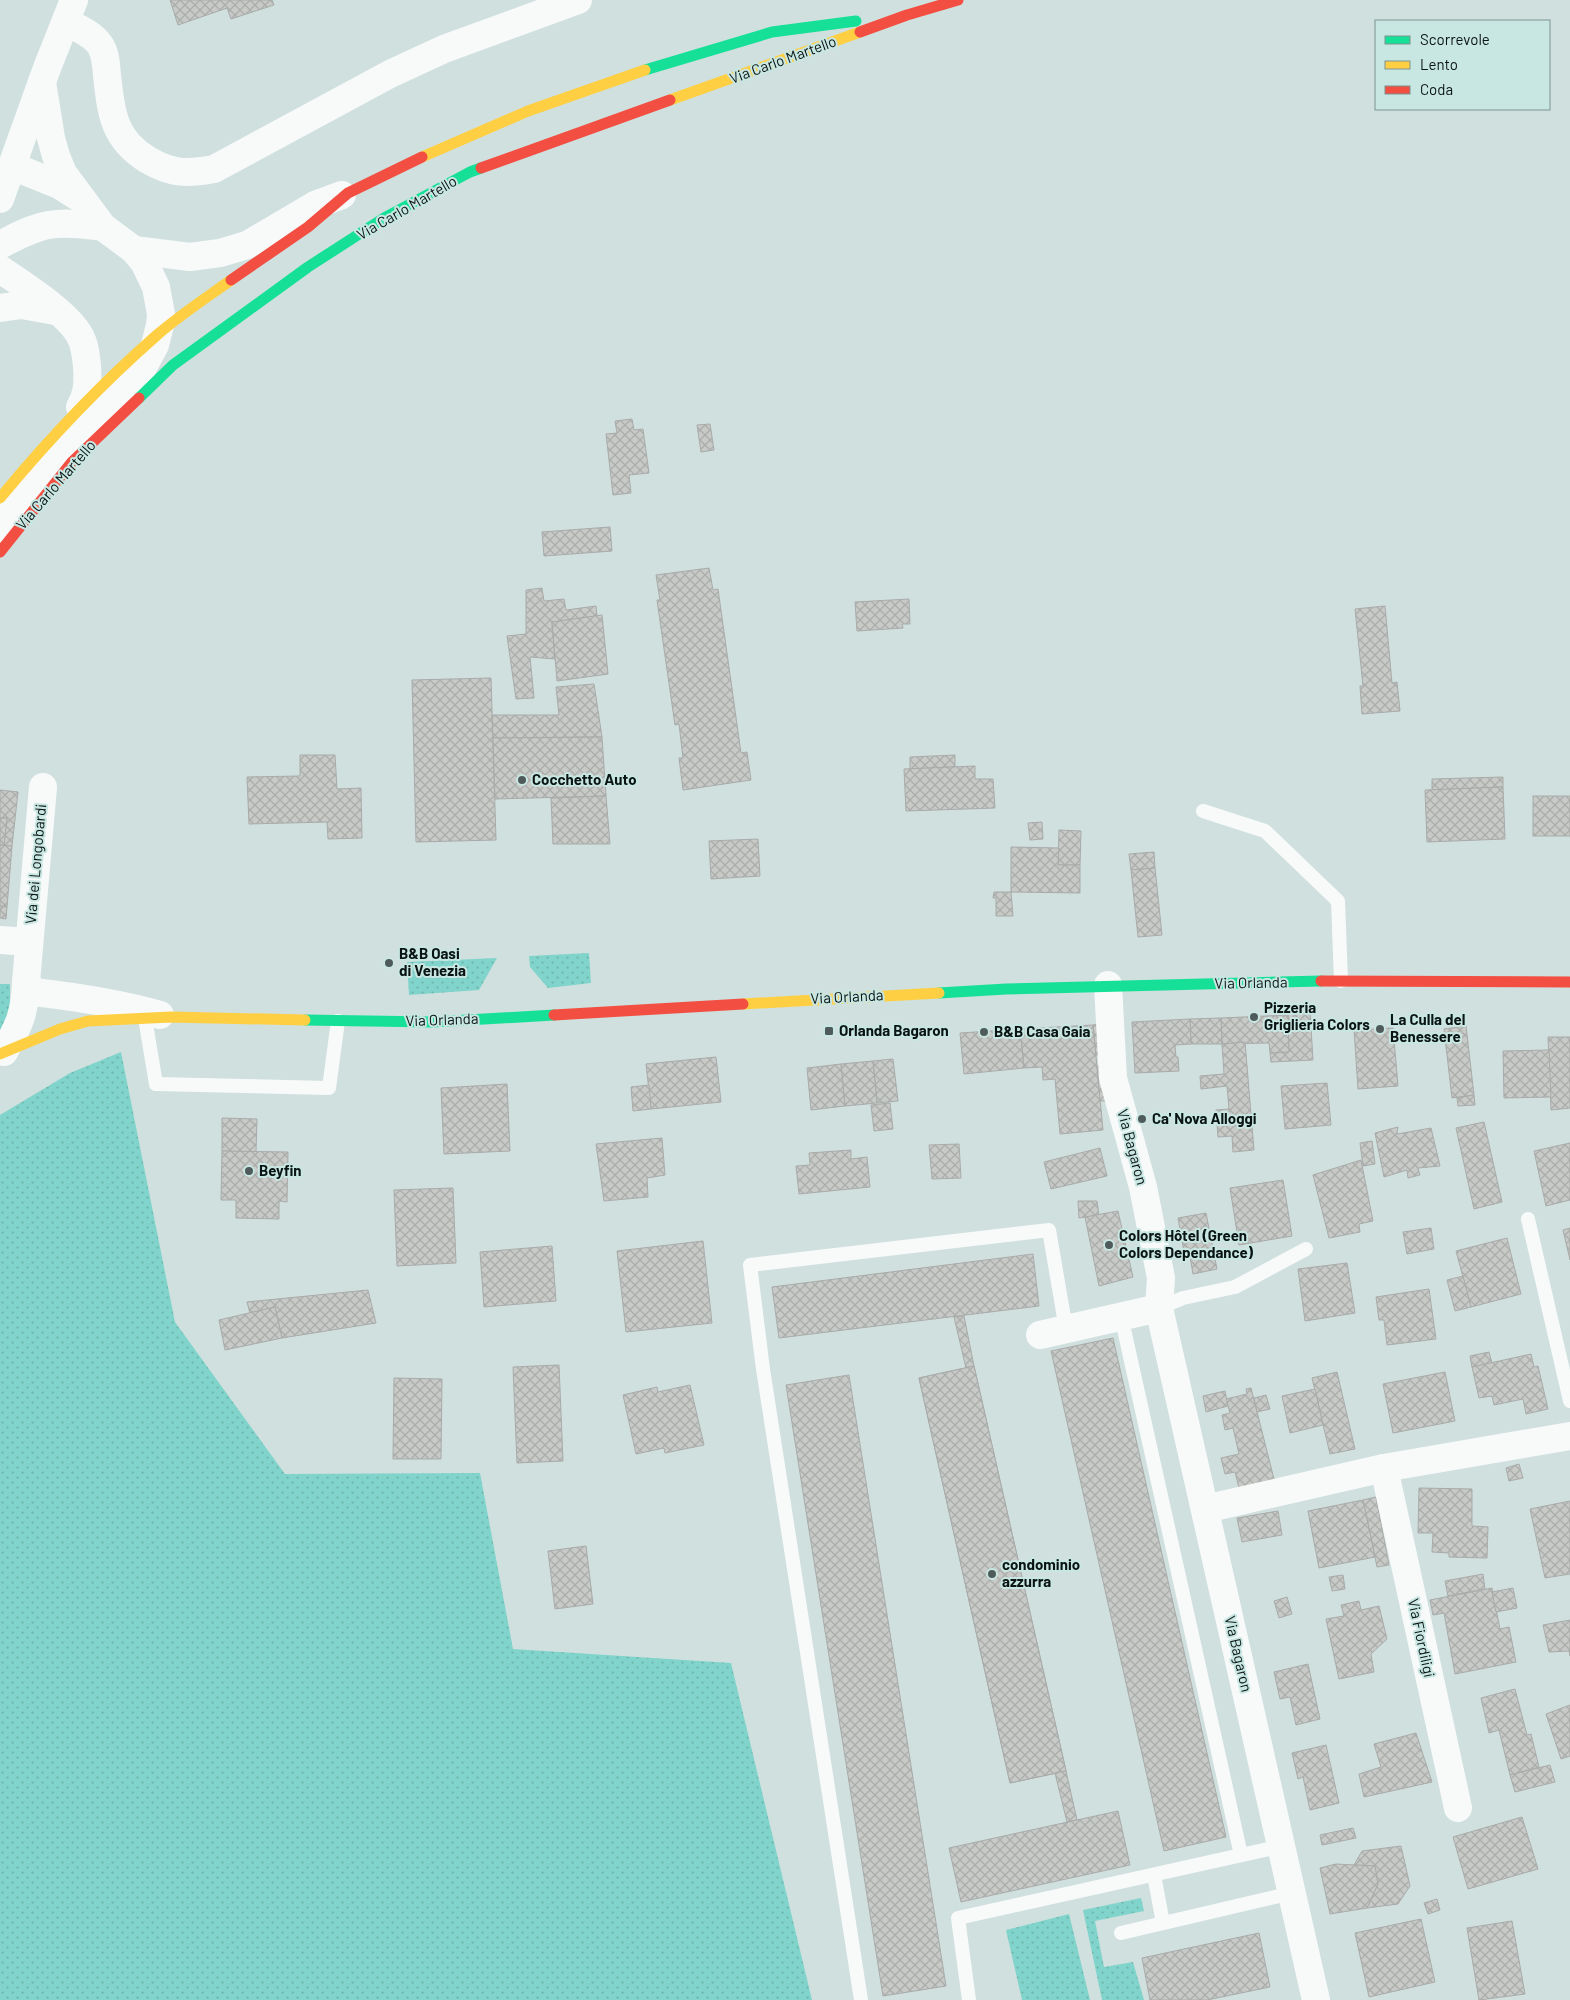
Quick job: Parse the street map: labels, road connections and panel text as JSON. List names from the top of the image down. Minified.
{"streets":{"main road":["Via Carlo Martello","Via Orlanda"],"street":["Via dei Longobardi","Via Bagaron","Via Fiordiligi"]},"crossings":[["Via dei Longobardi","Via Orlanda"],["Via Orlanda","Via Bagaron"]],"places":{"other":["Cocchetto Auto","B&B Oasi di Venezia","Pizzeria Griglieria Colors","La Culla del Benessere","B&B Casa Gaia","Ca' Nova Alloggi","Beyfin","Colors Hôtel (Green Colors Dependance)","condominio azzurra"],"transit":["Orlanda Bagaron"]},"legend":["Scorrevole","Lento","Coda"]}
